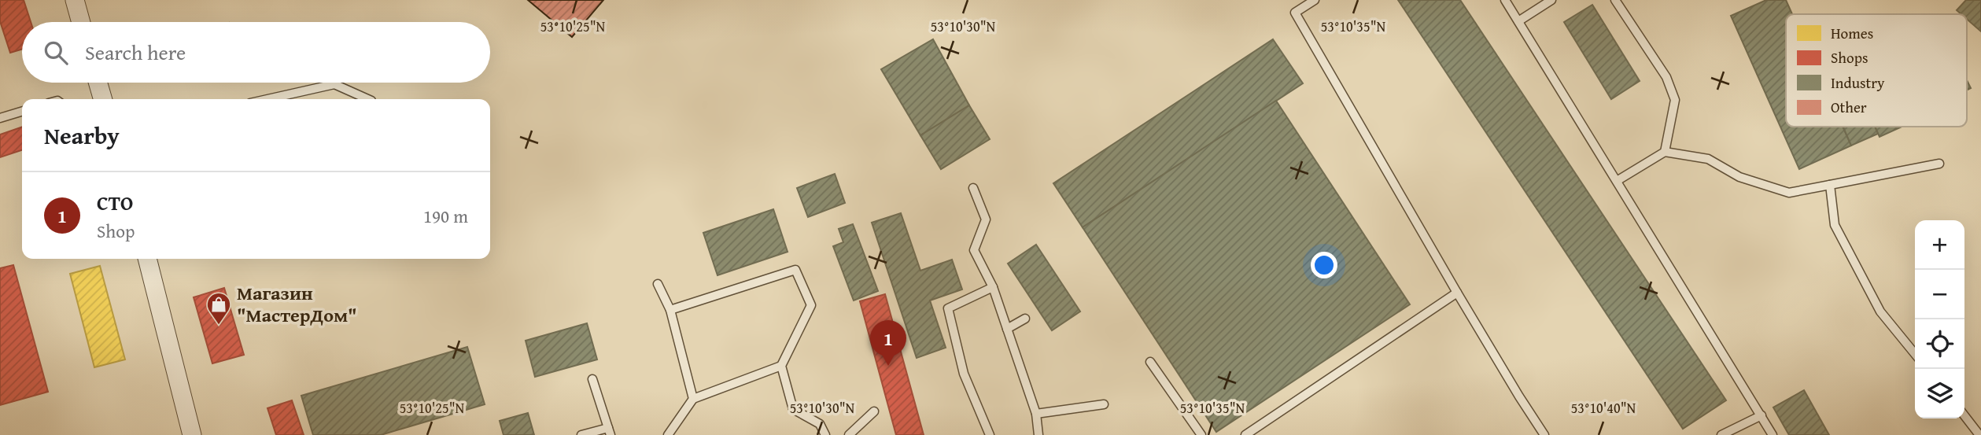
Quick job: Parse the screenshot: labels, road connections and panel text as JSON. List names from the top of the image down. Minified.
{"places":{"shop":["Магазин \"МастерДом\""]},"legend":["Homes","Shops","Industry","Other"],"page":{"search":"Search here","heading":"Nearby","list":[{"mark":"1","name":"СТО","note":"Shop","value":"190 m"}],"map_buttons":["+","−"],"pins":"1"},"coordinates":["53°10'25\"N","53°10'30\"N","53°10'35\"N","53°10'40\"N"]}
